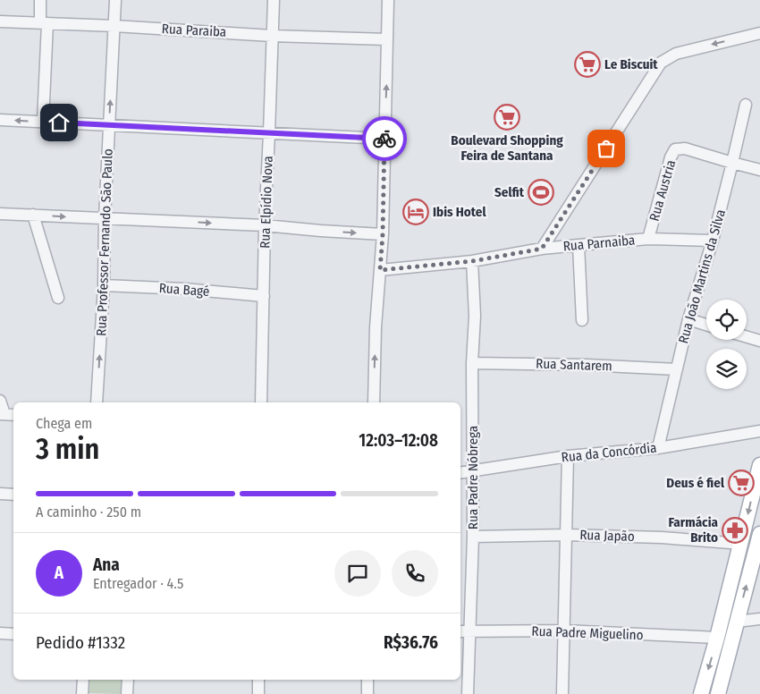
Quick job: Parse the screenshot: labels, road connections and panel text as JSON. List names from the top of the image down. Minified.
{"streets":{"street":["Rua Paraiba","Rua Austria","Rua Elpídio Nova","Rua Professor Fernando São Paulo","Rua Parnaiba","Rua João Martins da Silva","Rua Bagé","Rua Santarem","Rua da Concórdia","Rua Padre Nóbrega","Rua Japão","Rua Padre Miguelino"]},"crossings":[["Rua Paraiba","Rua Elpídio Nova"],["Rua Paraiba","Rua Professor Fernando São Paulo"],["Rua Austria","Rua Parnaiba"],["Rua Austria","Rua João Martins da Silva"],["Rua Elpídio Nova","Rua Bagé"],["Rua Professor Fernando São Paulo","Rua Bagé"],["Rua Parnaiba","Rua João Martins da Silva"],["Rua Parnaiba","Rua Padre Nóbrega"],["Rua João Martins da Silva","Rua Santarem"],["Rua João Martins da Silva","Rua da Concórdia"],["Rua Santarem","Rua Padre Nóbrega"],["Rua da Concórdia","Rua Padre Nóbrega"],["Rua Padre Nóbrega","Rua Japão"],["Rua Padre Nóbrega","Rua Padre Miguelino"]],"places":{"supermarket":["Le Biscuit","Boulevard Shopping Feira de Santana","Deus é fiel"],"sports":["Selfit"],"hotel":["Ibis Hotel"],"pharmacy":["Farmácia Brito"]},"page":{"heading":["3 min","Chega em","12:03–12:08"],"panel":["Ana","Entregador · 4.5","Pedido #1332","R$36.76"],"bar":"A caminho · 250 m","round":"A"}}
